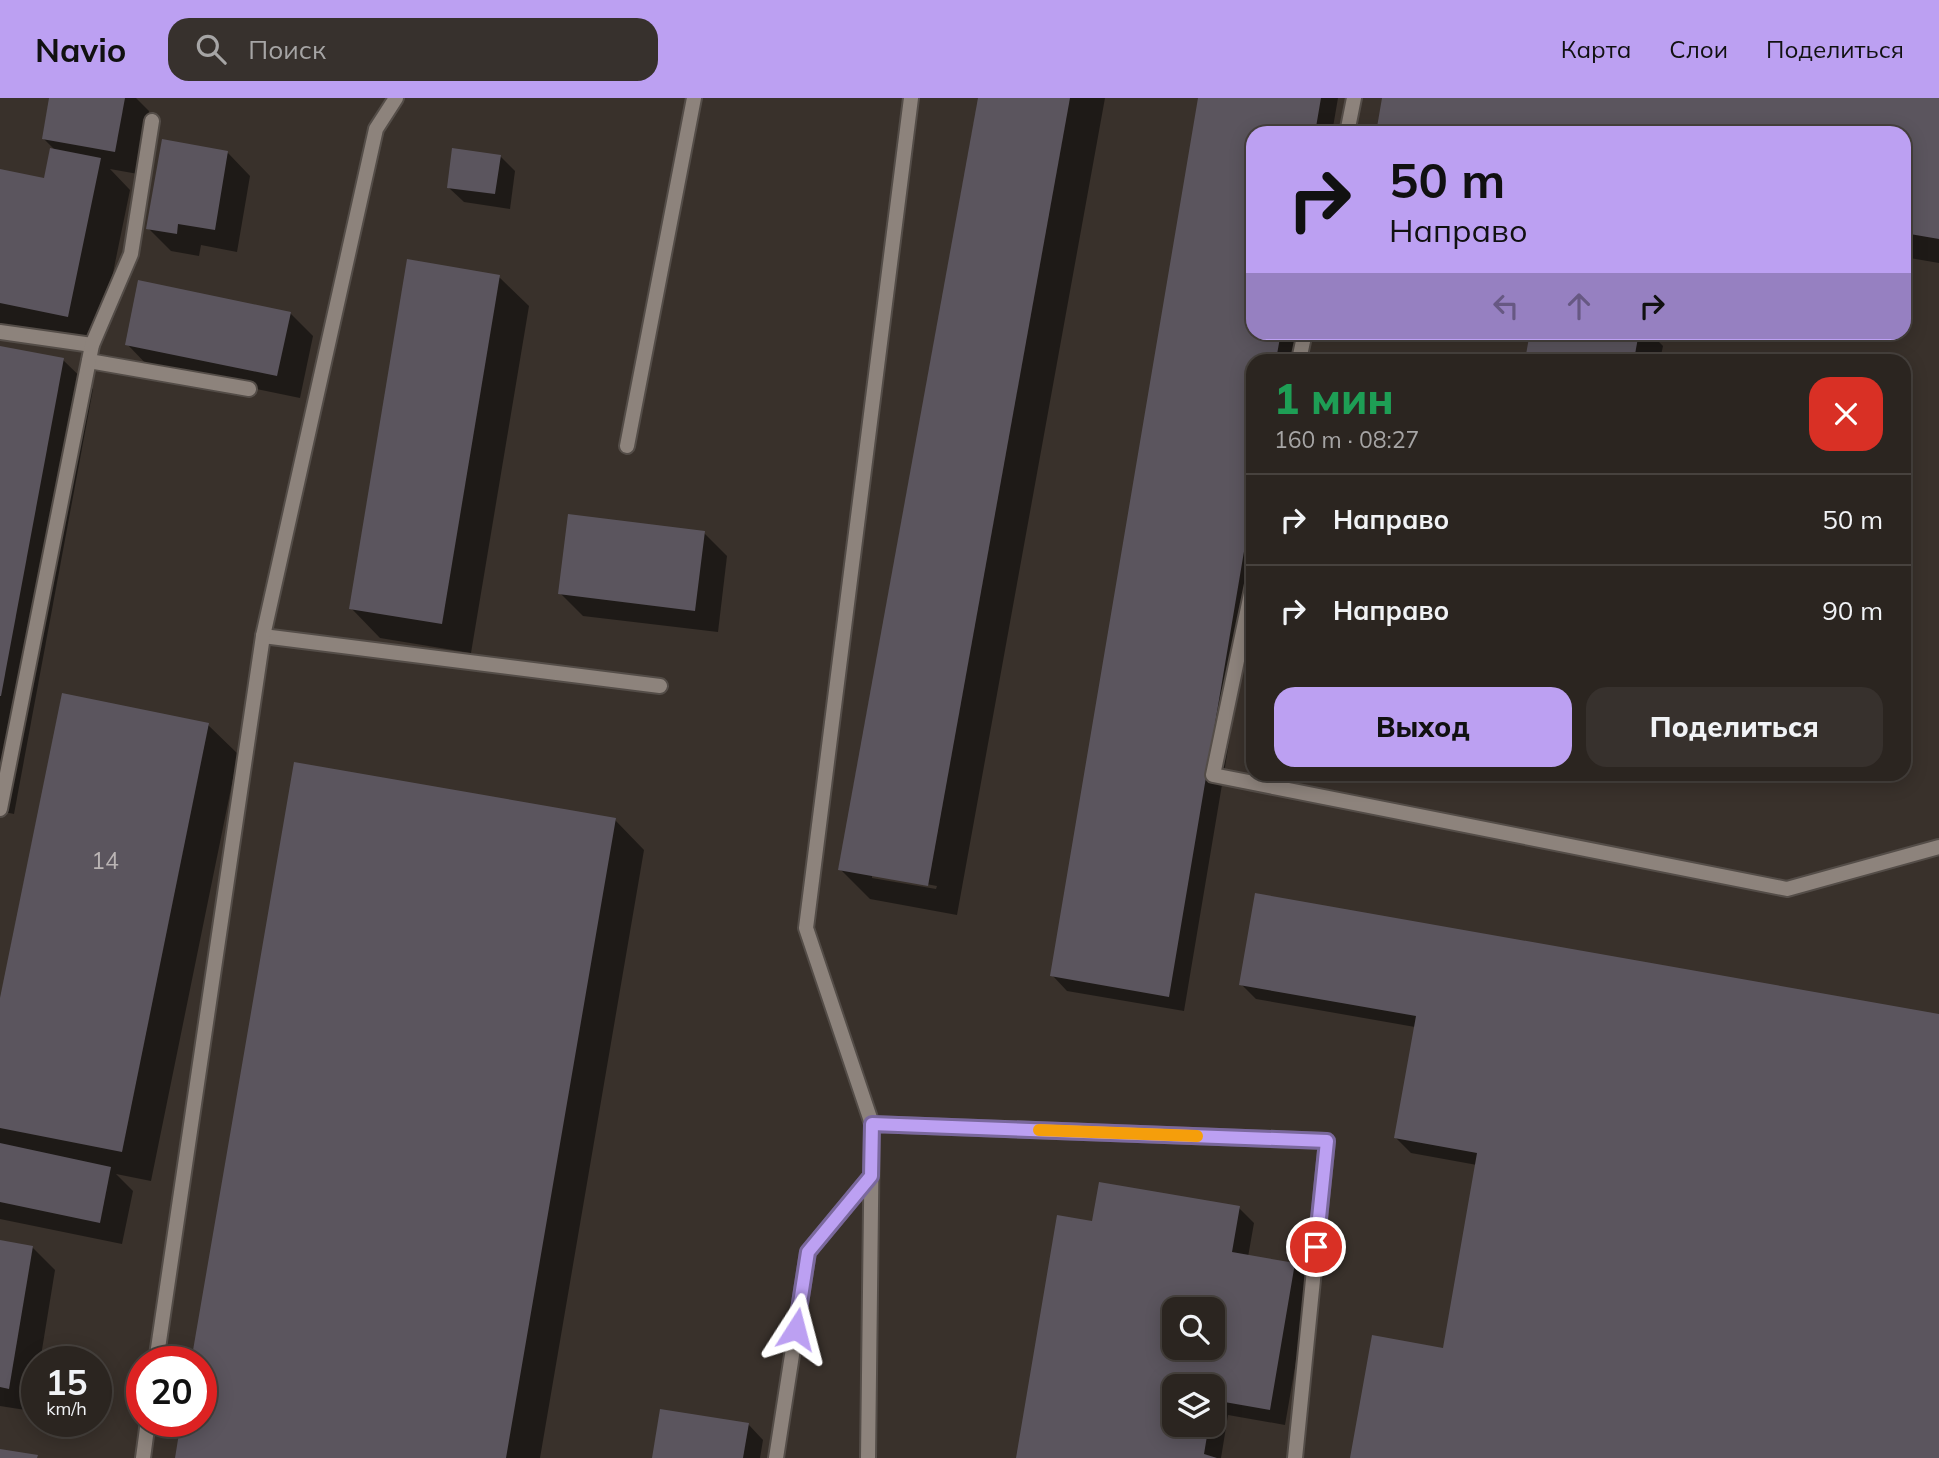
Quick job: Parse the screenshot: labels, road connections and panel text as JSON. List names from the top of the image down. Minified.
{"house_numbers":["14"],"page":{"header":"Navio","search":"Поиск","nav":["Карта","Слои","Поделиться"],"turn":["50 m","Направо"],"heading":["1 мин","160 m · 08:27"],"list":[{"name":"Направо","value":"50 m"},{"name":"Направо","value":"90 m"}],"buttons":["Выход","Поделиться"],"speed":"15 km/h","limit":"20"}}
